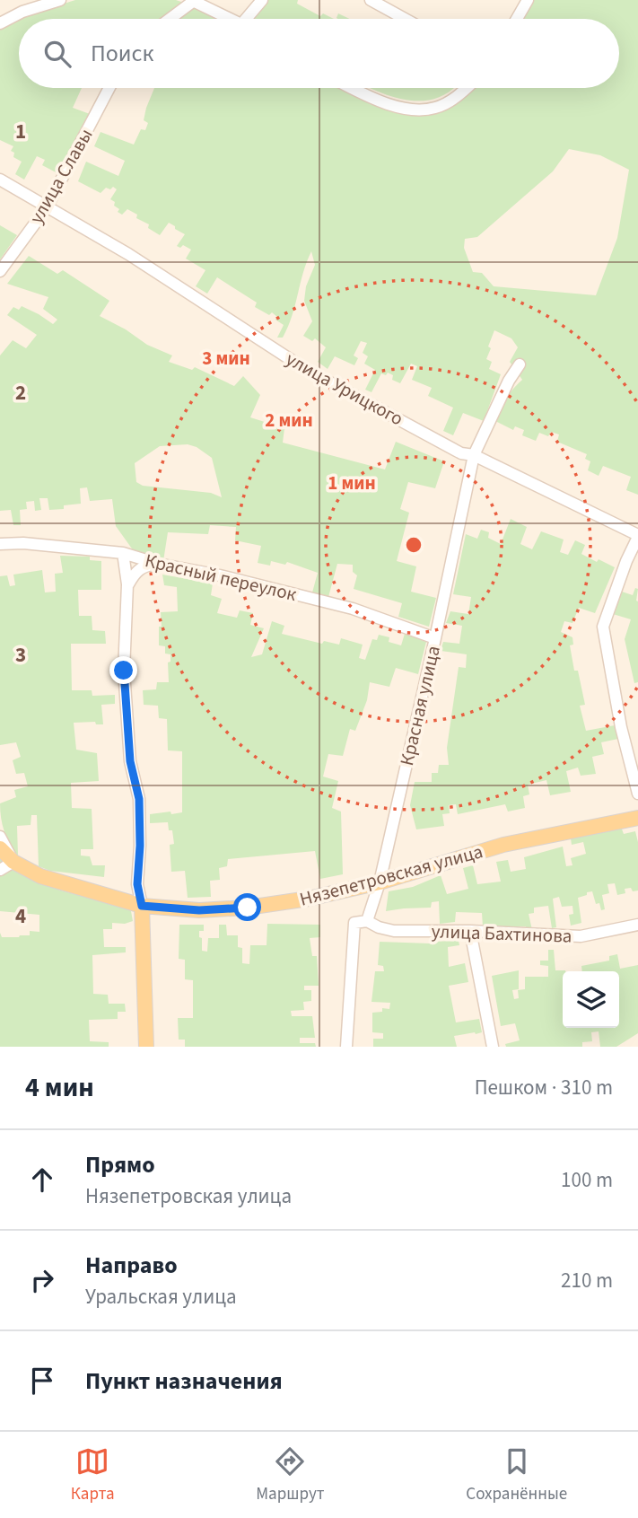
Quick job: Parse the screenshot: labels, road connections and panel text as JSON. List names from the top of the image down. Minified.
{"streets":{"main road":["Нязепетровская улица"],"street":["улица Славы","улица Урицкого","Красный переулок","Красная улица","улица Бахтинова"]},"crossings":[["улица Славы","улица Урицкого"],["улица Урицкого","Красная улица"],["Красный переулок","Красная улица"],["Красная улица","Нязепетровская улица"],["Красная улица","улица Бахтинова"]],"page":{"search":"Поиск","heading":["4 мин","Пешком · 310 m"],"list":[["Прямо","Нязепетровская улица","100 m"],["Направо","Уральская улица","210 m"],"Пункт назначения"],"nav":["Карта","Маршрут","Сохранённые"]},"grid":{"rows":["1","2","3","4"]},"rings":["3 мин","2 мин","1 мин"]}
